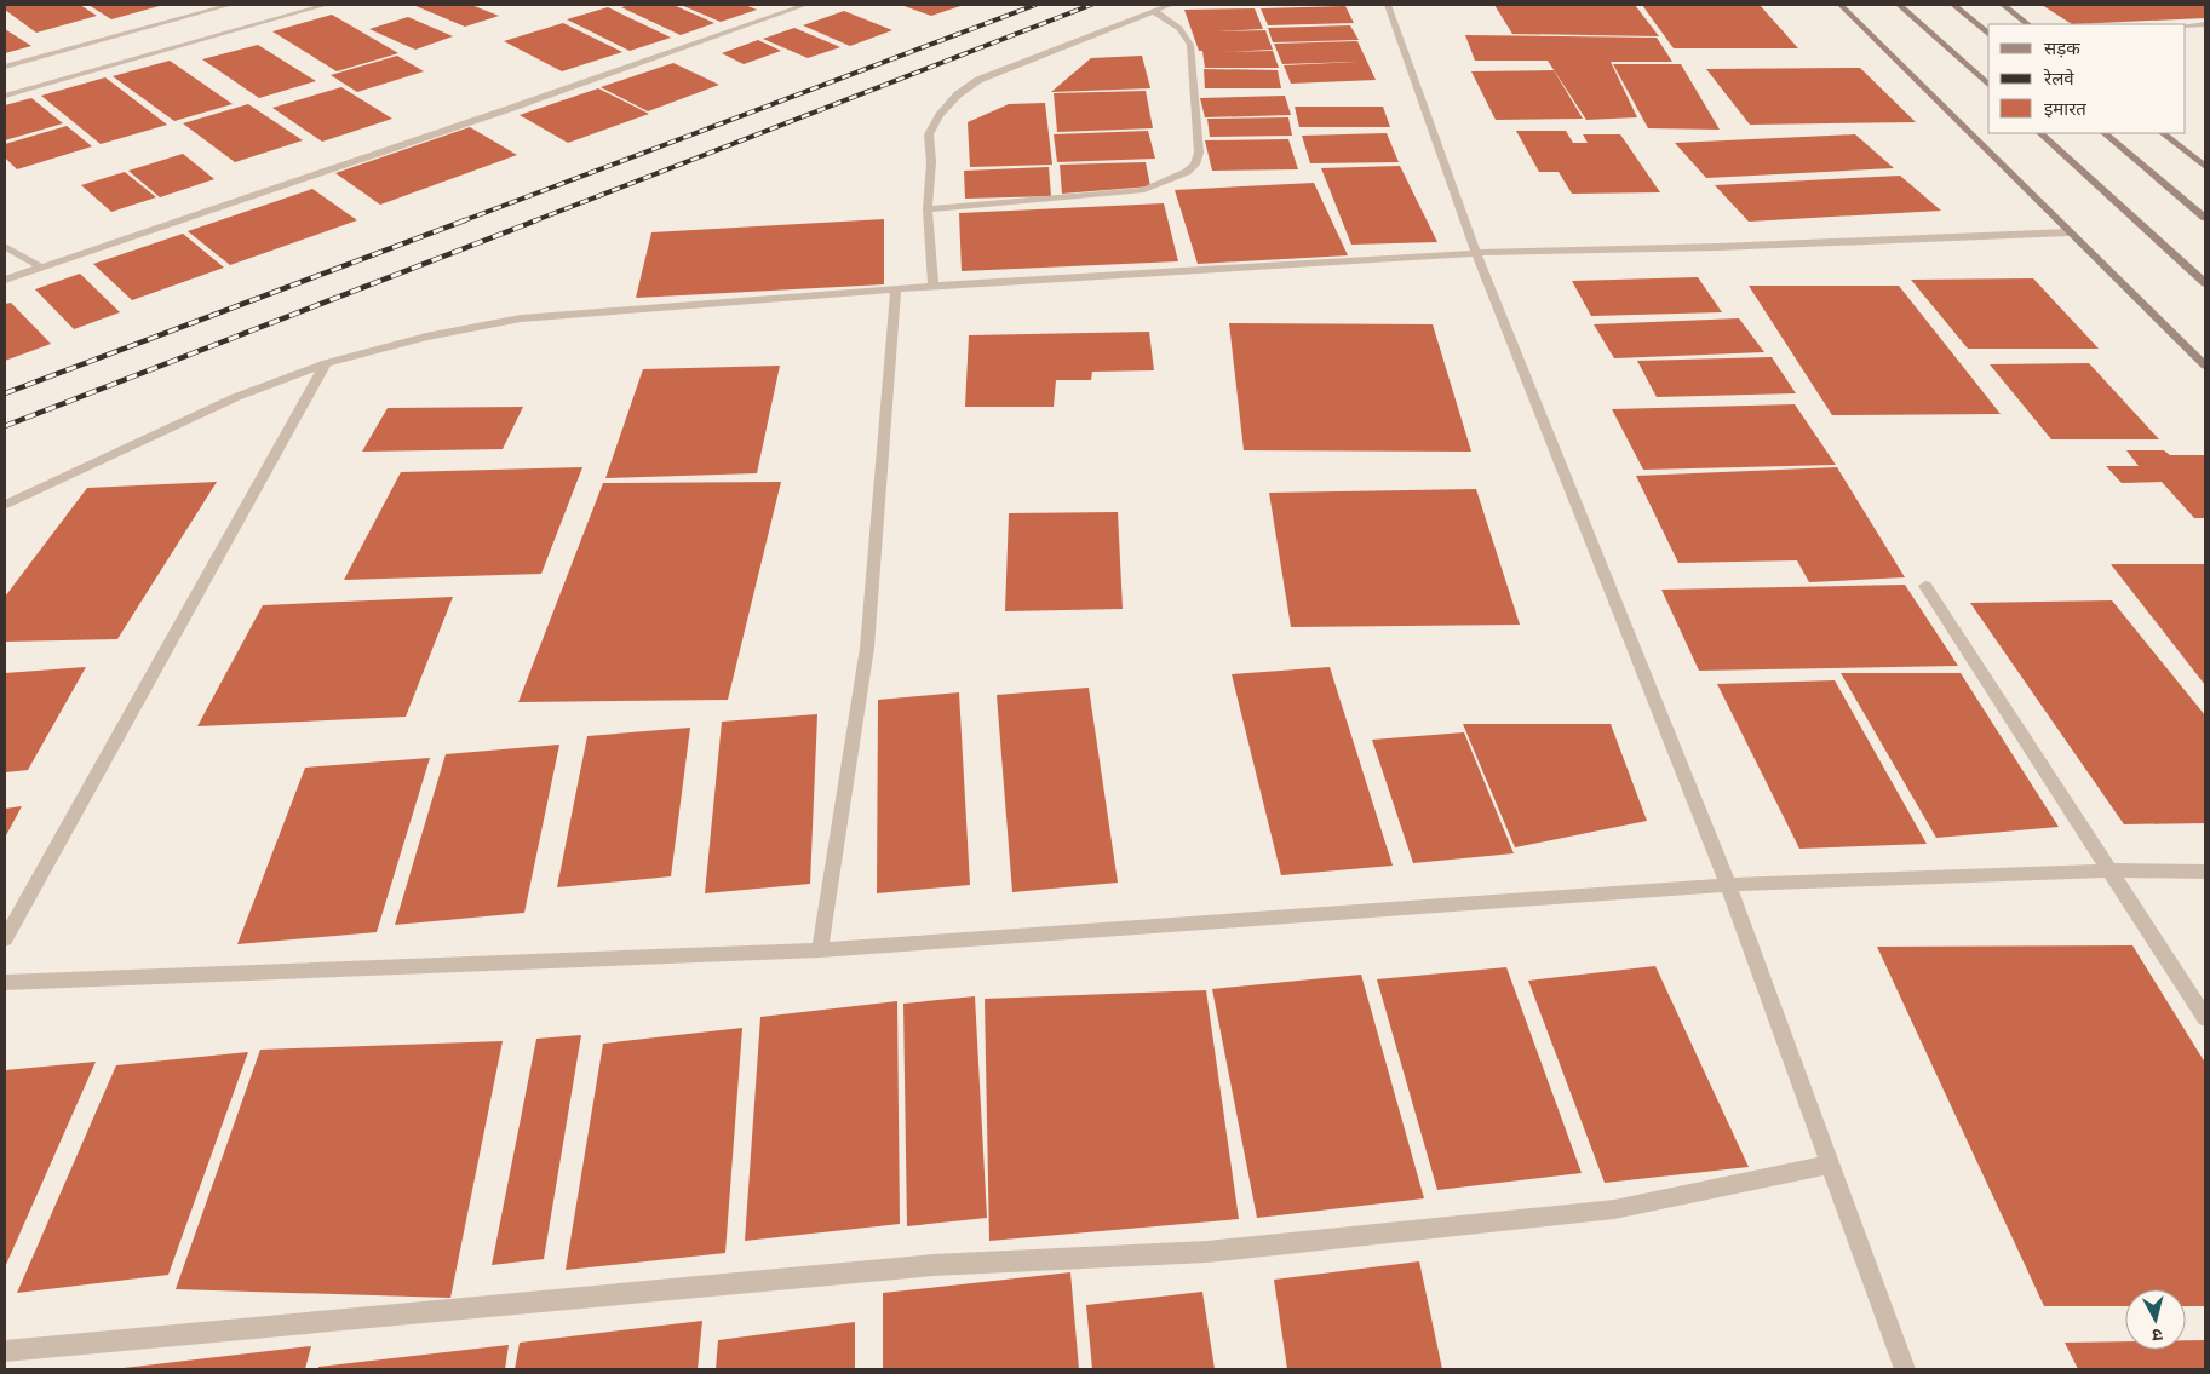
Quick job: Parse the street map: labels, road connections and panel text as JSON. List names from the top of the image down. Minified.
{"legend":["सड़क","रेलवे","इमारत"],"north":"bottom"}
